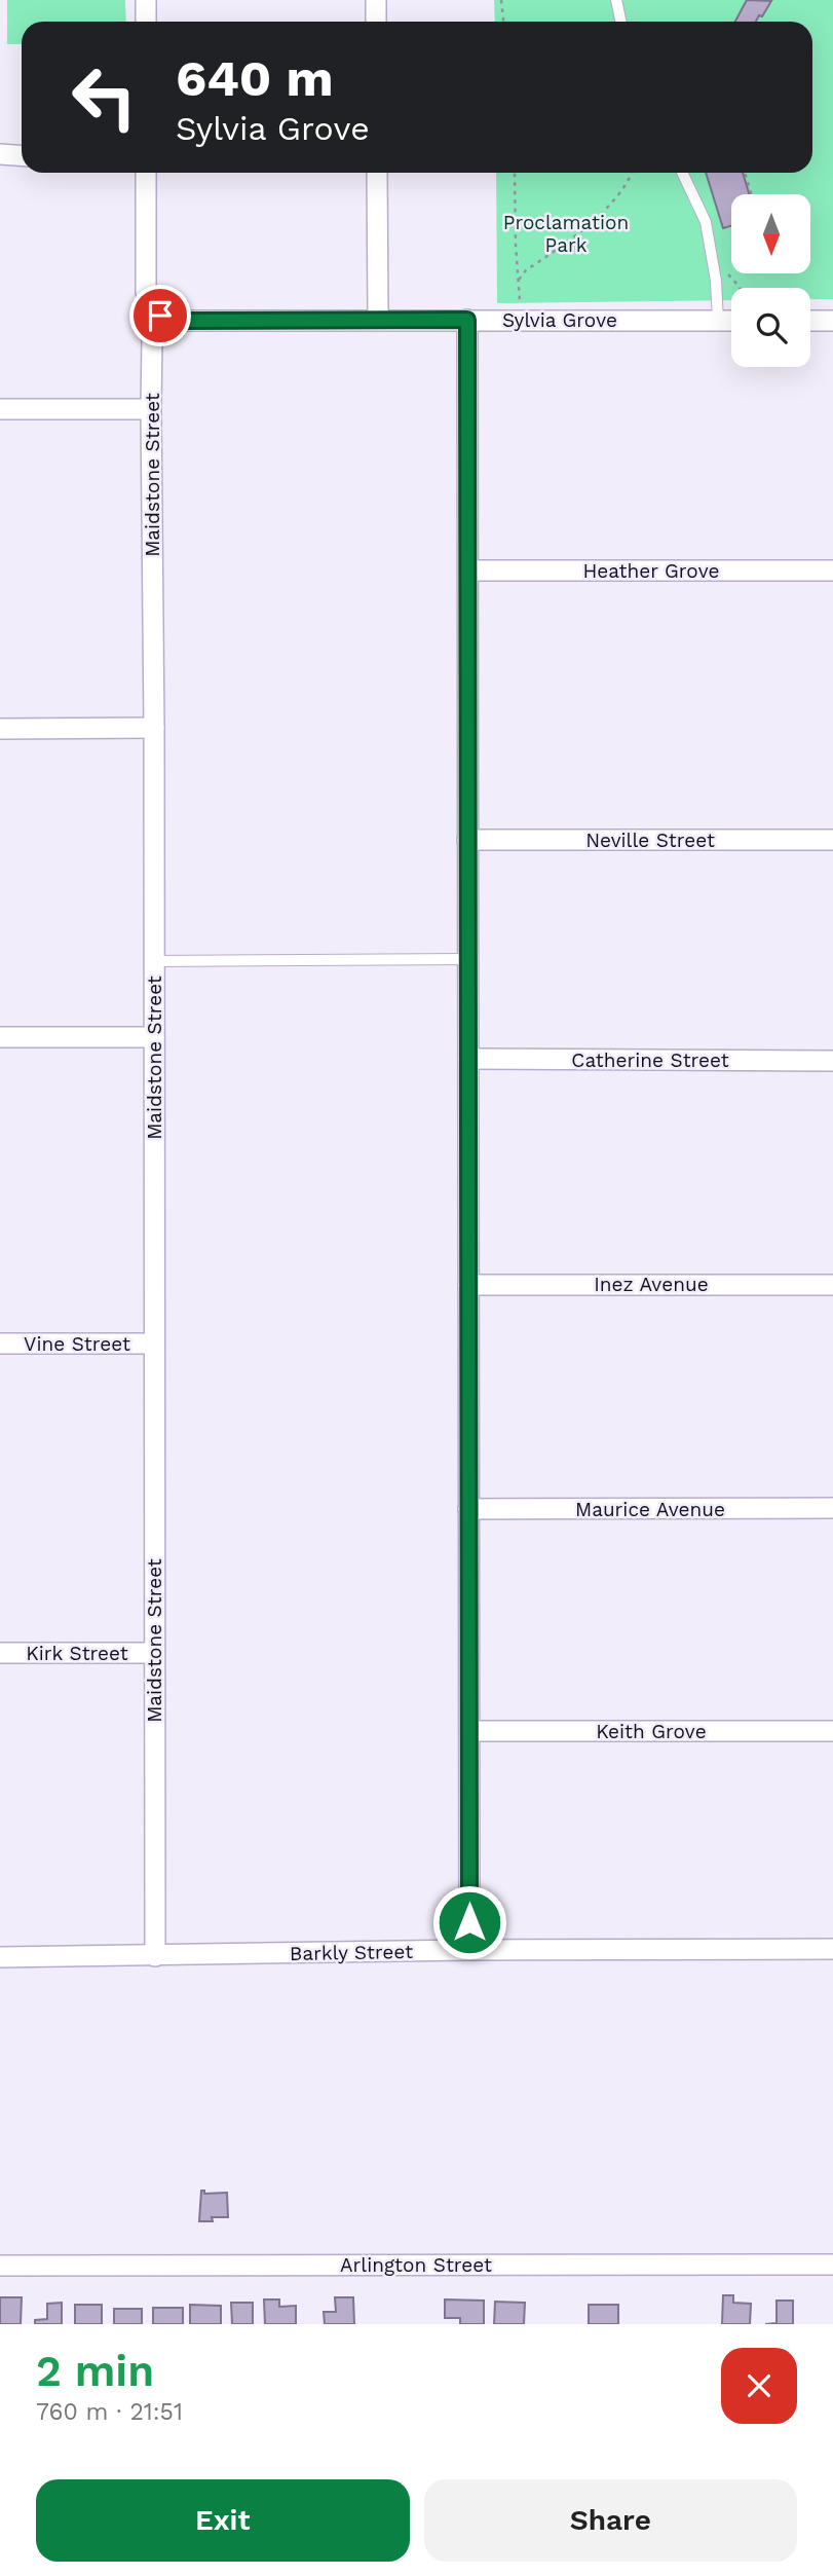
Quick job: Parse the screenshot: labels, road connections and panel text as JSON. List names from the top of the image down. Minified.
{"streets":{"street":["Sylvia Grove","Maidstone Street","Heather Grove","Neville Street","Catherine Street","Inez Avenue","Vine Street","Maurice Avenue","Kirk Street","Keith Grove","Barkly Street","Arlington Street"]},"crossings":[["Sylvia Grove","Maidstone Street"],["Maidstone Street","Vine Street"],["Maidstone Street","Kirk Street"],["Maidstone Street","Barkly Street"]],"parks":["Proclamation Park"],"north":"bottom","page":{"turn":["640 m","Sylvia Grove"],"heading":["2 min","760 m · 21:51"],"buttons":["Exit","Share"]}}
